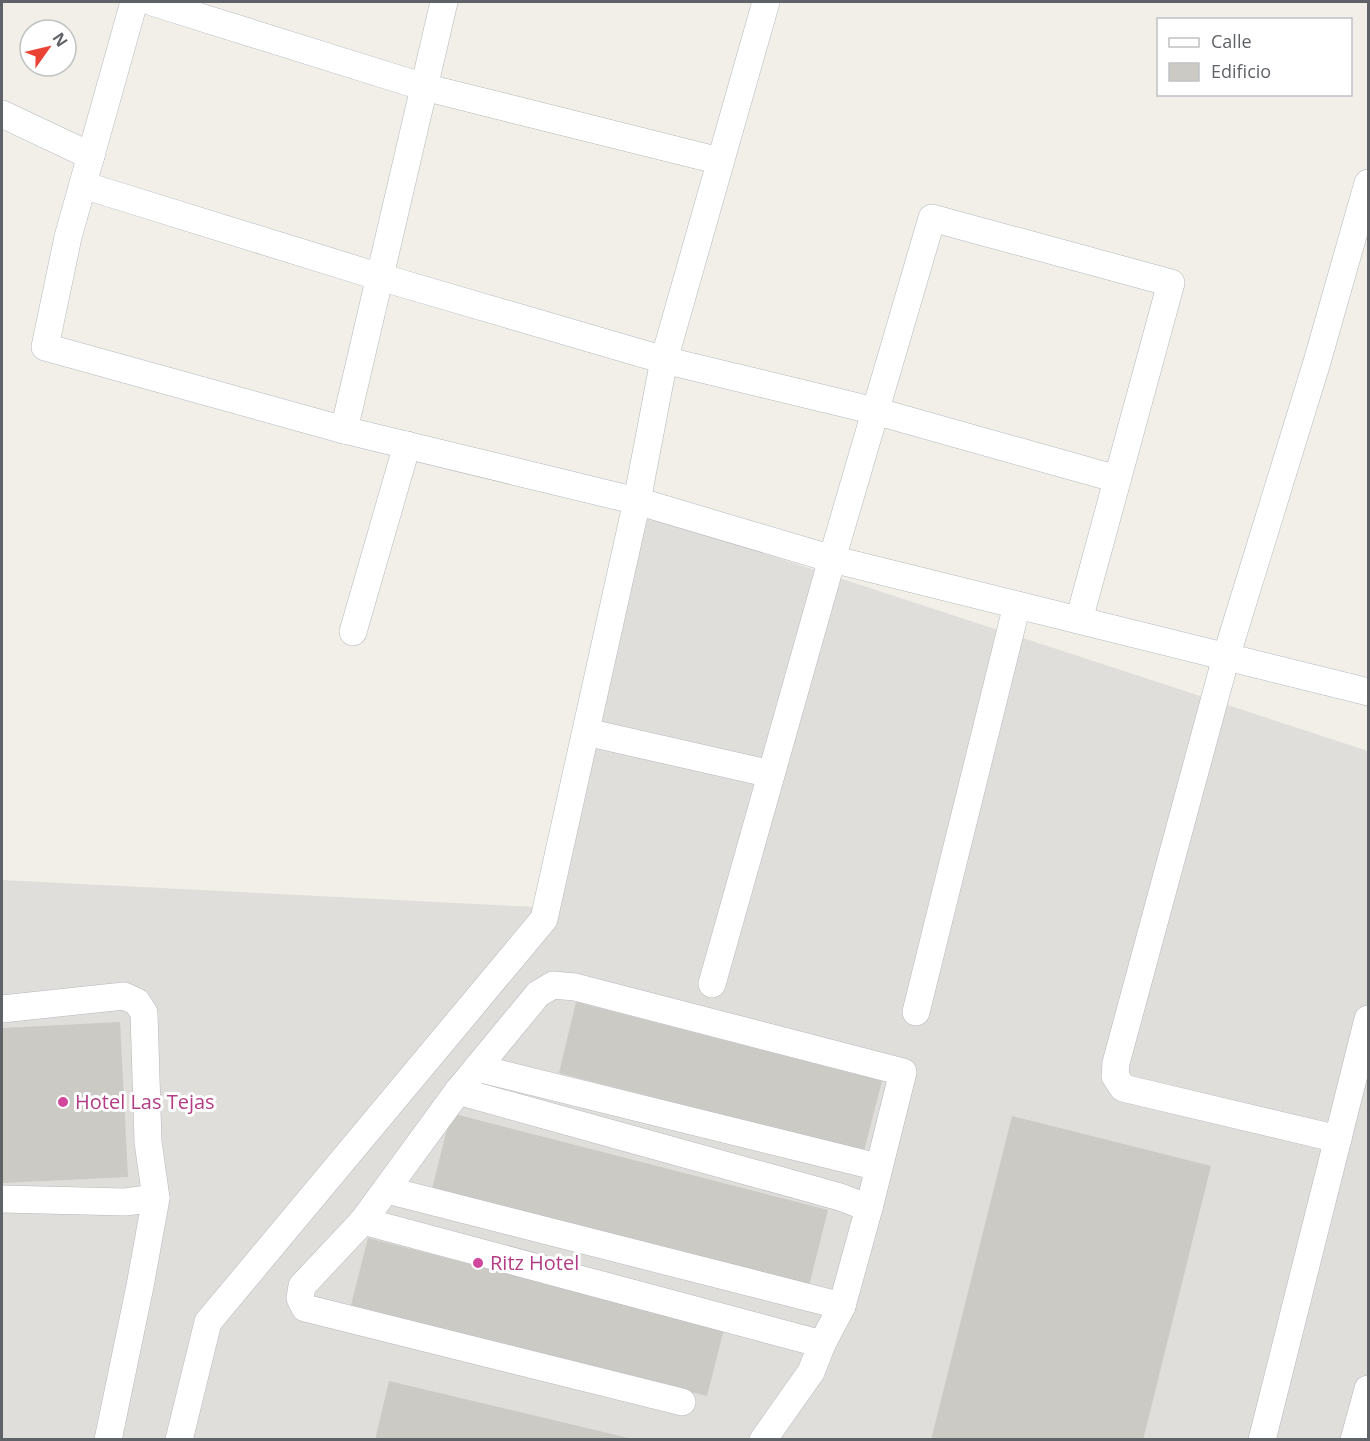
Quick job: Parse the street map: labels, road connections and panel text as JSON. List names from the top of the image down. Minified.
{"places":["Hotel Las Tejas","Ritz Hotel"],"legend":["Calle","Edificio"],"north":"top right"}
